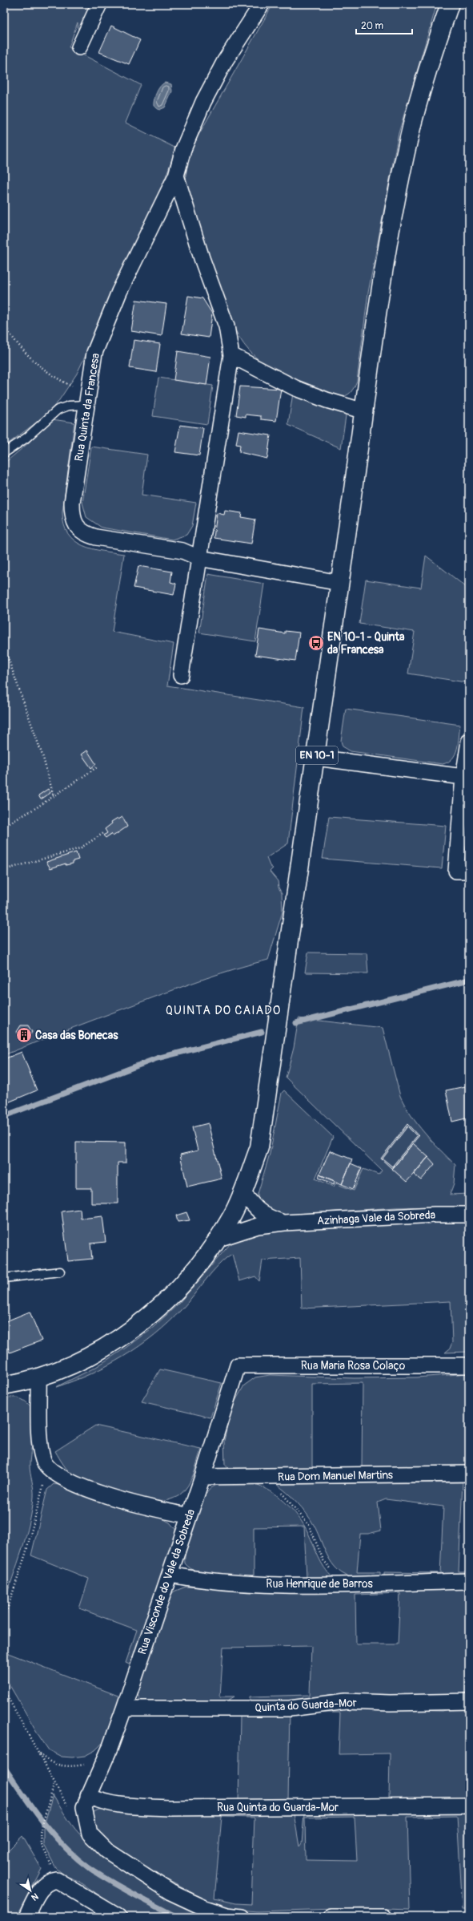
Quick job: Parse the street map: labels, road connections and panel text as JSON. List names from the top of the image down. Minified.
{"streets":{"main road":["EN 10-1"],"street":["Rua Quinta da Francesa","Azinhaga Vale da Sobreda","Rua Maria Rosa Colaço","Rua Dom Manuel Martins","Rua Visconde do Vale da Sobreda","Rua Henrique de Barros","Quinta do Guarda-Mor","Rua Quinta do Guarda-Mor"]},"crossings":[["Rua Quinta da Francesa","EN 10-1"],["EN 10-1","Azinhaga Vale da Sobreda"],["Rua Maria Rosa Colaço","Rua Visconde do Vale da Sobreda"],["Rua Dom Manuel Martins","Rua Visconde do Vale da Sobreda"],["Rua Visconde do Vale da Sobreda","Rua Henrique de Barros"],["Rua Visconde do Vale da Sobreda","Quinta do Guarda-Mor"],["Rua Visconde do Vale da Sobreda","Rua Quinta do Guarda-Mor"]],"districts":["QUINTA DO CAIADO"],"places":{"bus stop":["EN 10-1 - Quinta da Francesa"],"building":["Casa das Bonecas"]},"scale_bar":"20 m","north":"bottom right"}
